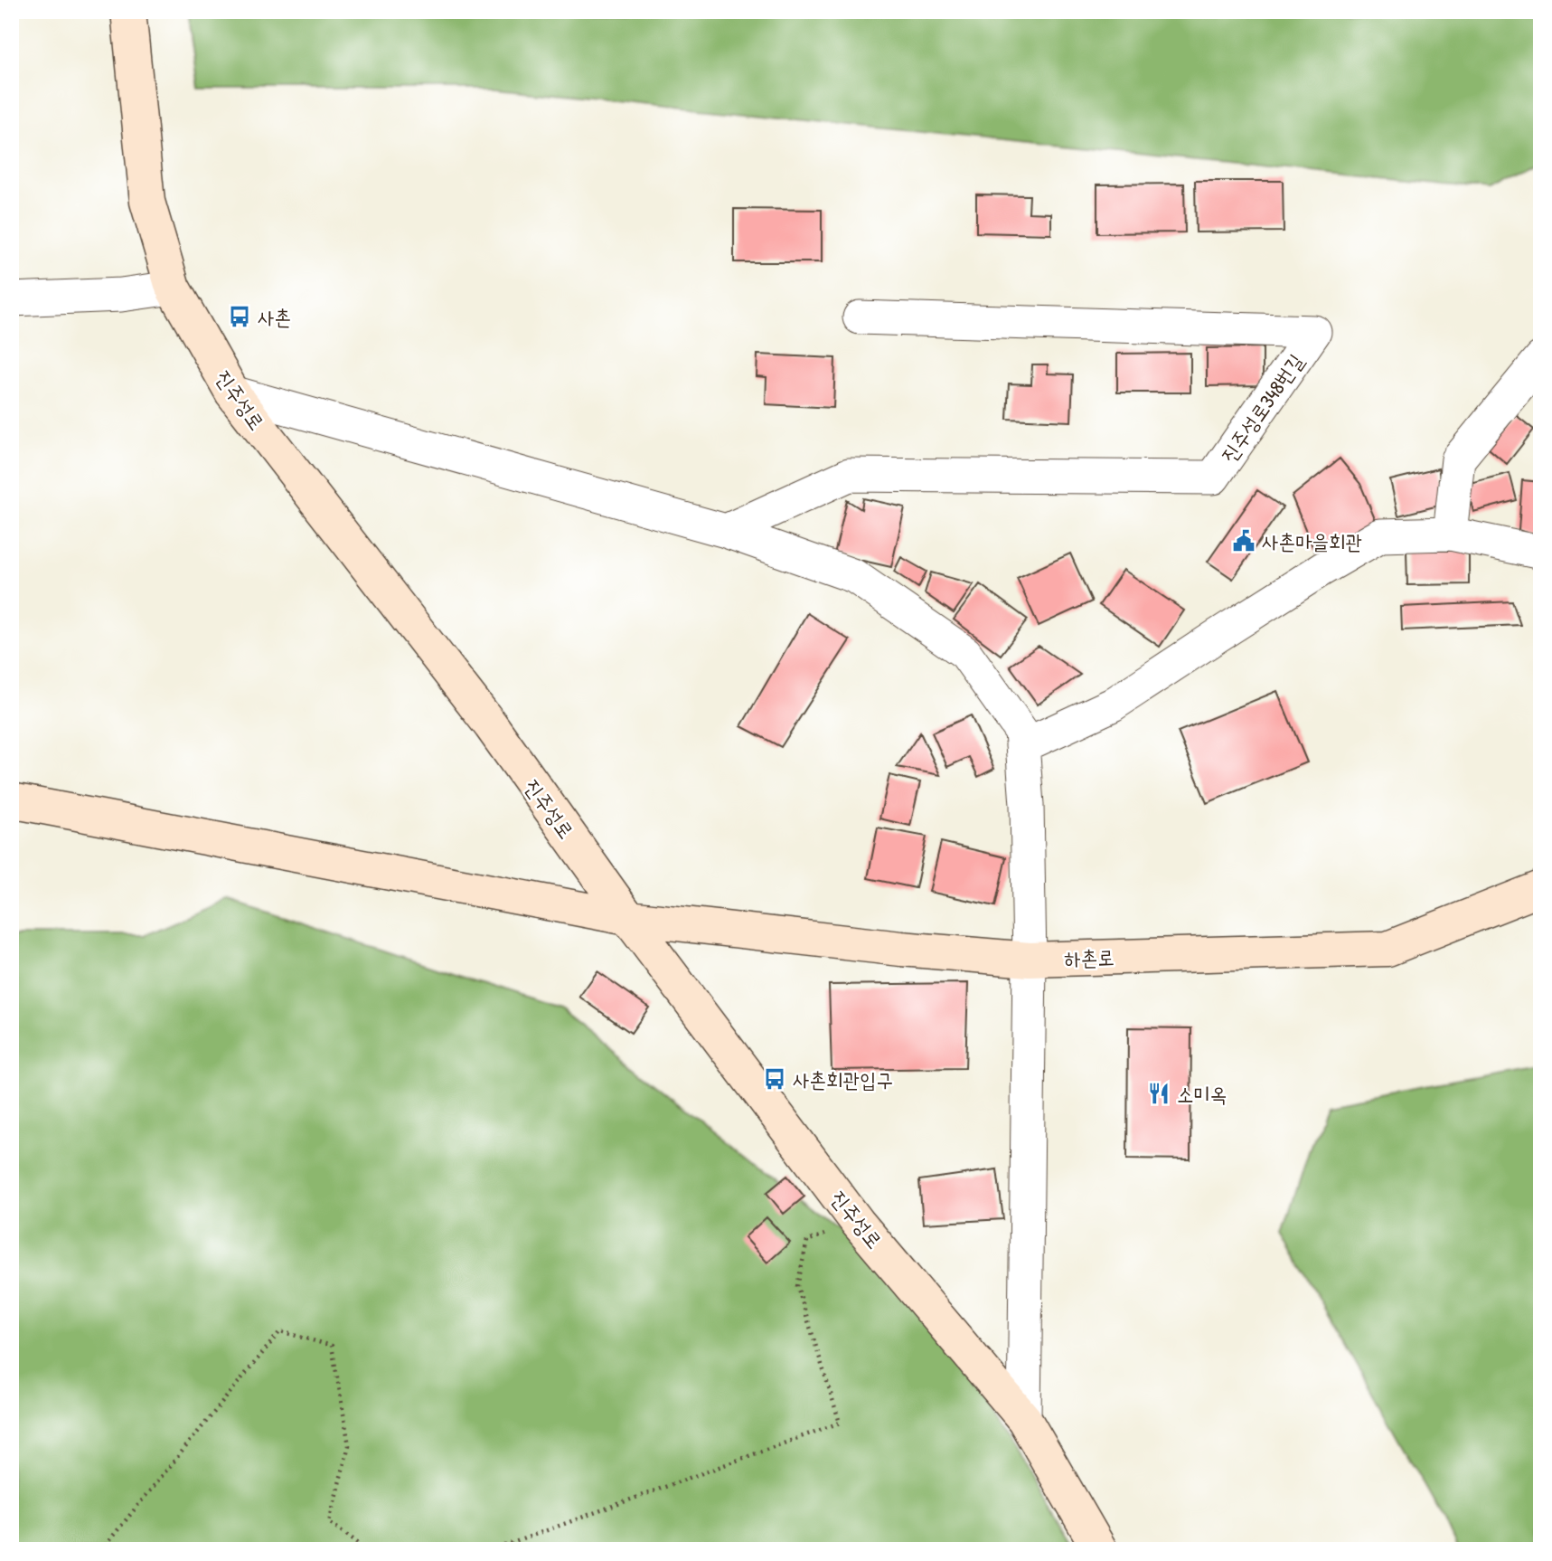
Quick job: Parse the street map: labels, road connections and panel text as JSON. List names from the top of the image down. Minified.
{"streets":{"main road":["진주성로","하촌로"],"street":["진주성로348번길"]},"crossings":[["진주성로","하촌로"]],"places":{"bus stop":["사촌","사촌회관입구"],"public building":["사촌마을회관"],"restaurant":["소미옥"]}}
